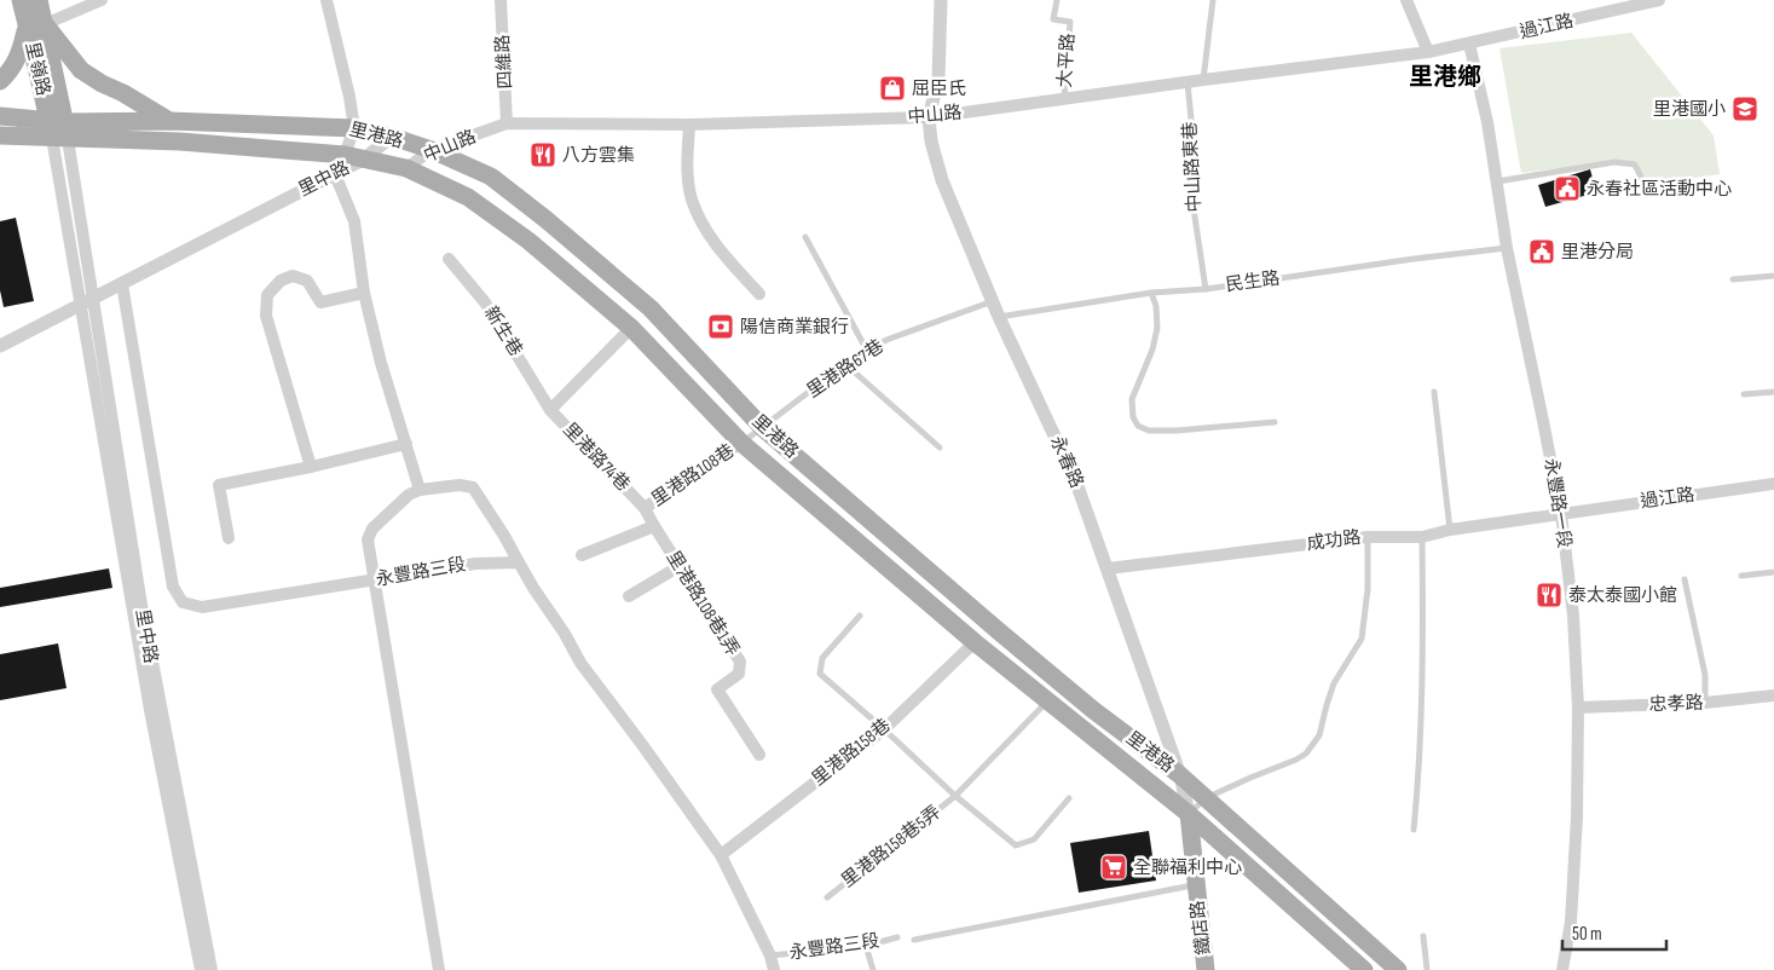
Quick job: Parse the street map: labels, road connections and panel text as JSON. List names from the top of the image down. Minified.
{"streets":{"main road":["里嶺路","里港路","鐵店路"],"street":["過江路","四維路","中山路","里中路","新生巷","里港路74巷","永春路","里港路108巷","永豐路一段","成功路","永豐路三段","里港路108巷1弄","忠孝路","里港路158巷"],"lane":["大平路","中山路東巷","民生路","里港路67巷","里港路158巷5弄"]},"crossings":[["過江路","中山路"],["過江路","永豐路一段"],["過江路","成功路"],["大平路","中山路"],["四維路","中山路"],["里嶺路","里港路"],["里嶺路","里中路"],["中山路","里港路"],["中山路","中山路東巷"],["中山路","永春路"],["中山路","永豐路一段"],["里港路","里中路"],["里港路","里港路67巷"],["里港路","里港路74巷"],["里港路","永春路"],["里港路","里港路108巷"],["里港路","里港路158巷"],["里港路","里港路158巷5弄"],["里港路","鐵店路"],["中山路東巷","民生路"],["里中路","永豐路三段"],["民生路","永春路"],["民生路","永豐路一段"],["新生巷","里港路74巷"],["里港路67巷","永春路"],["里港路67巷","里港路108巷"],["里港路74巷","里港路108巷"],["里港路74巷","里港路108巷1弄"],["永春路","成功路"],["永春路","鐵店路"],["里港路108巷","里港路108巷1弄"],["永豐路一段","成功路"],["永豐路一段","忠孝路"],["永豐路三段","里港路158巷"],["里港路158巷","里港路158巷5弄"]],"districts":["里港鄉"],"places":{"shop":["屈臣氏"],"school or university":["里港國小"],"restaurant":["八方雲集","泰太泰國小館"],"public building":["永春社區活動中心","里港分局"],"bank":["陽信商業銀行"],"supermarket":["全聯福利中心"]},"scale_bar":"50 m"}
